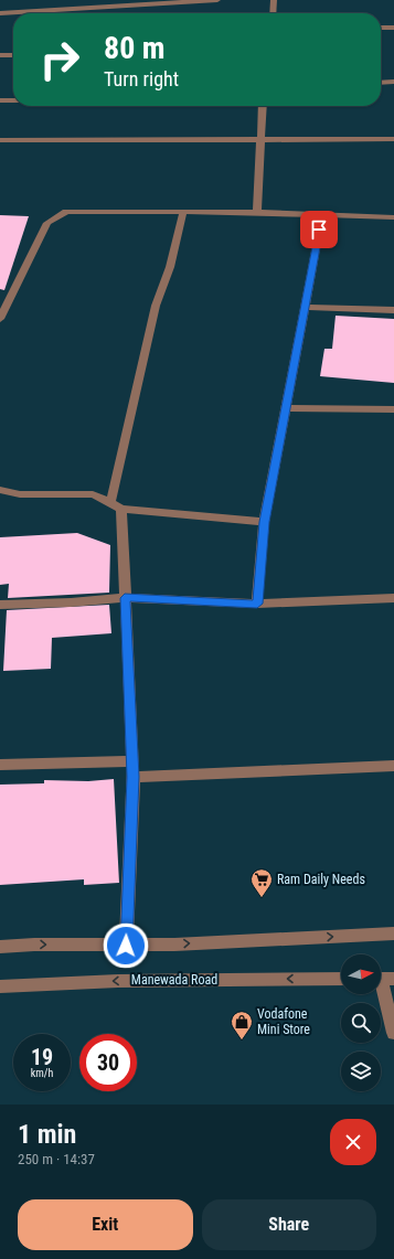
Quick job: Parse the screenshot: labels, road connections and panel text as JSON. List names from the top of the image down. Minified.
{"streets":{"street":["Manewada Road"]},"places":{"supermarket":["Ram Daily Needs"],"shop":["Vodafone Mini Store"]},"north":"right","page":{"turn":["80 m","Turn right"],"speed":"19 km/h","limit":"30","heading":["1 min","250 m · 14:37"],"buttons":["Exit","Share"]}}
